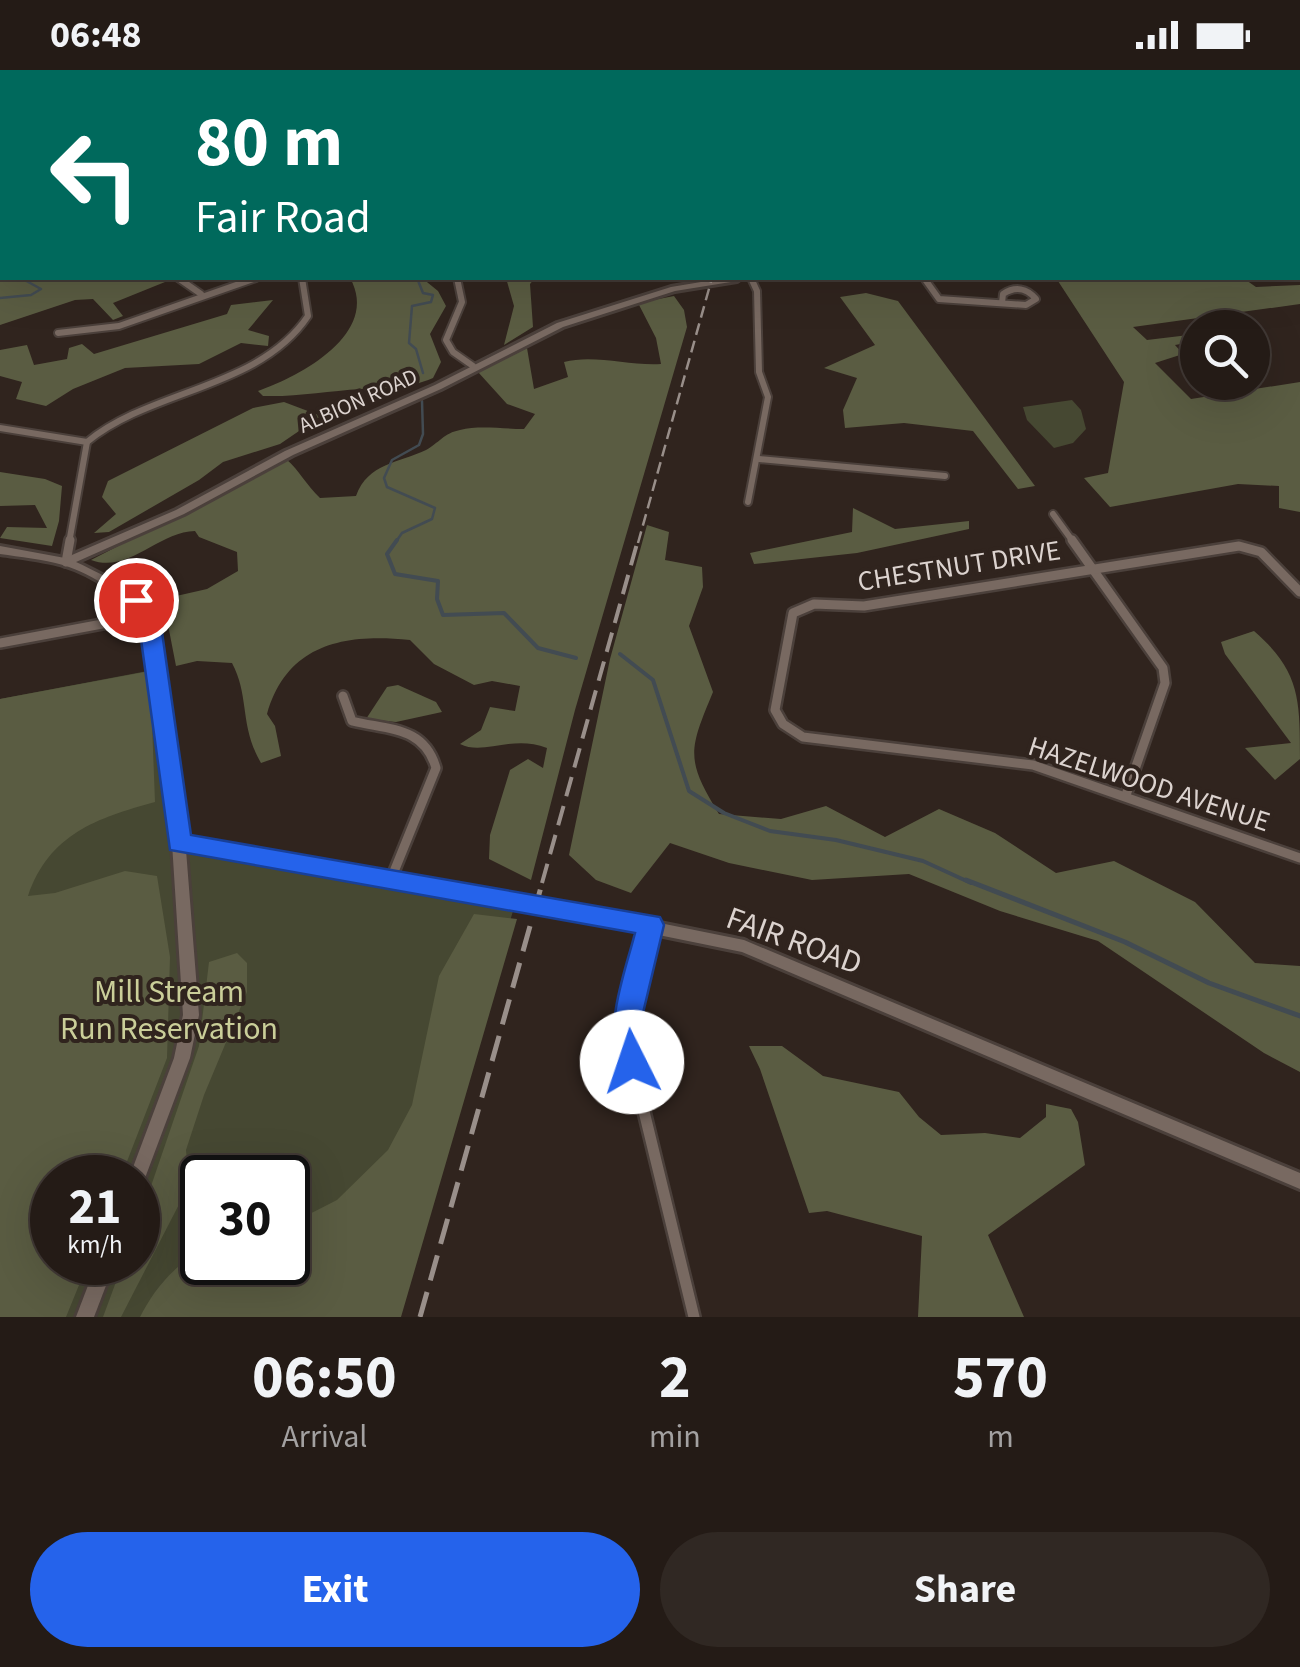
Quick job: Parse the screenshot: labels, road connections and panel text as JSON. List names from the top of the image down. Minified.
{"streets":{"street":["ALBION ROAD","CHESTNUT DRIVE","HAZELWOOD AVENUE","FAIR ROAD"]},"crossings":[["CHESTNUT DRIVE","HAZELWOOD AVENUE"]],"parks":["Mill Stream Run Reservation"],"page":{"status":"06:48","turn":["80 m","Fair Road"],"speed":"21 km/h","limit":"30","eta":["06:50","Arrival","2","min","570","m"],"buttons":["Exit","Share"]}}
